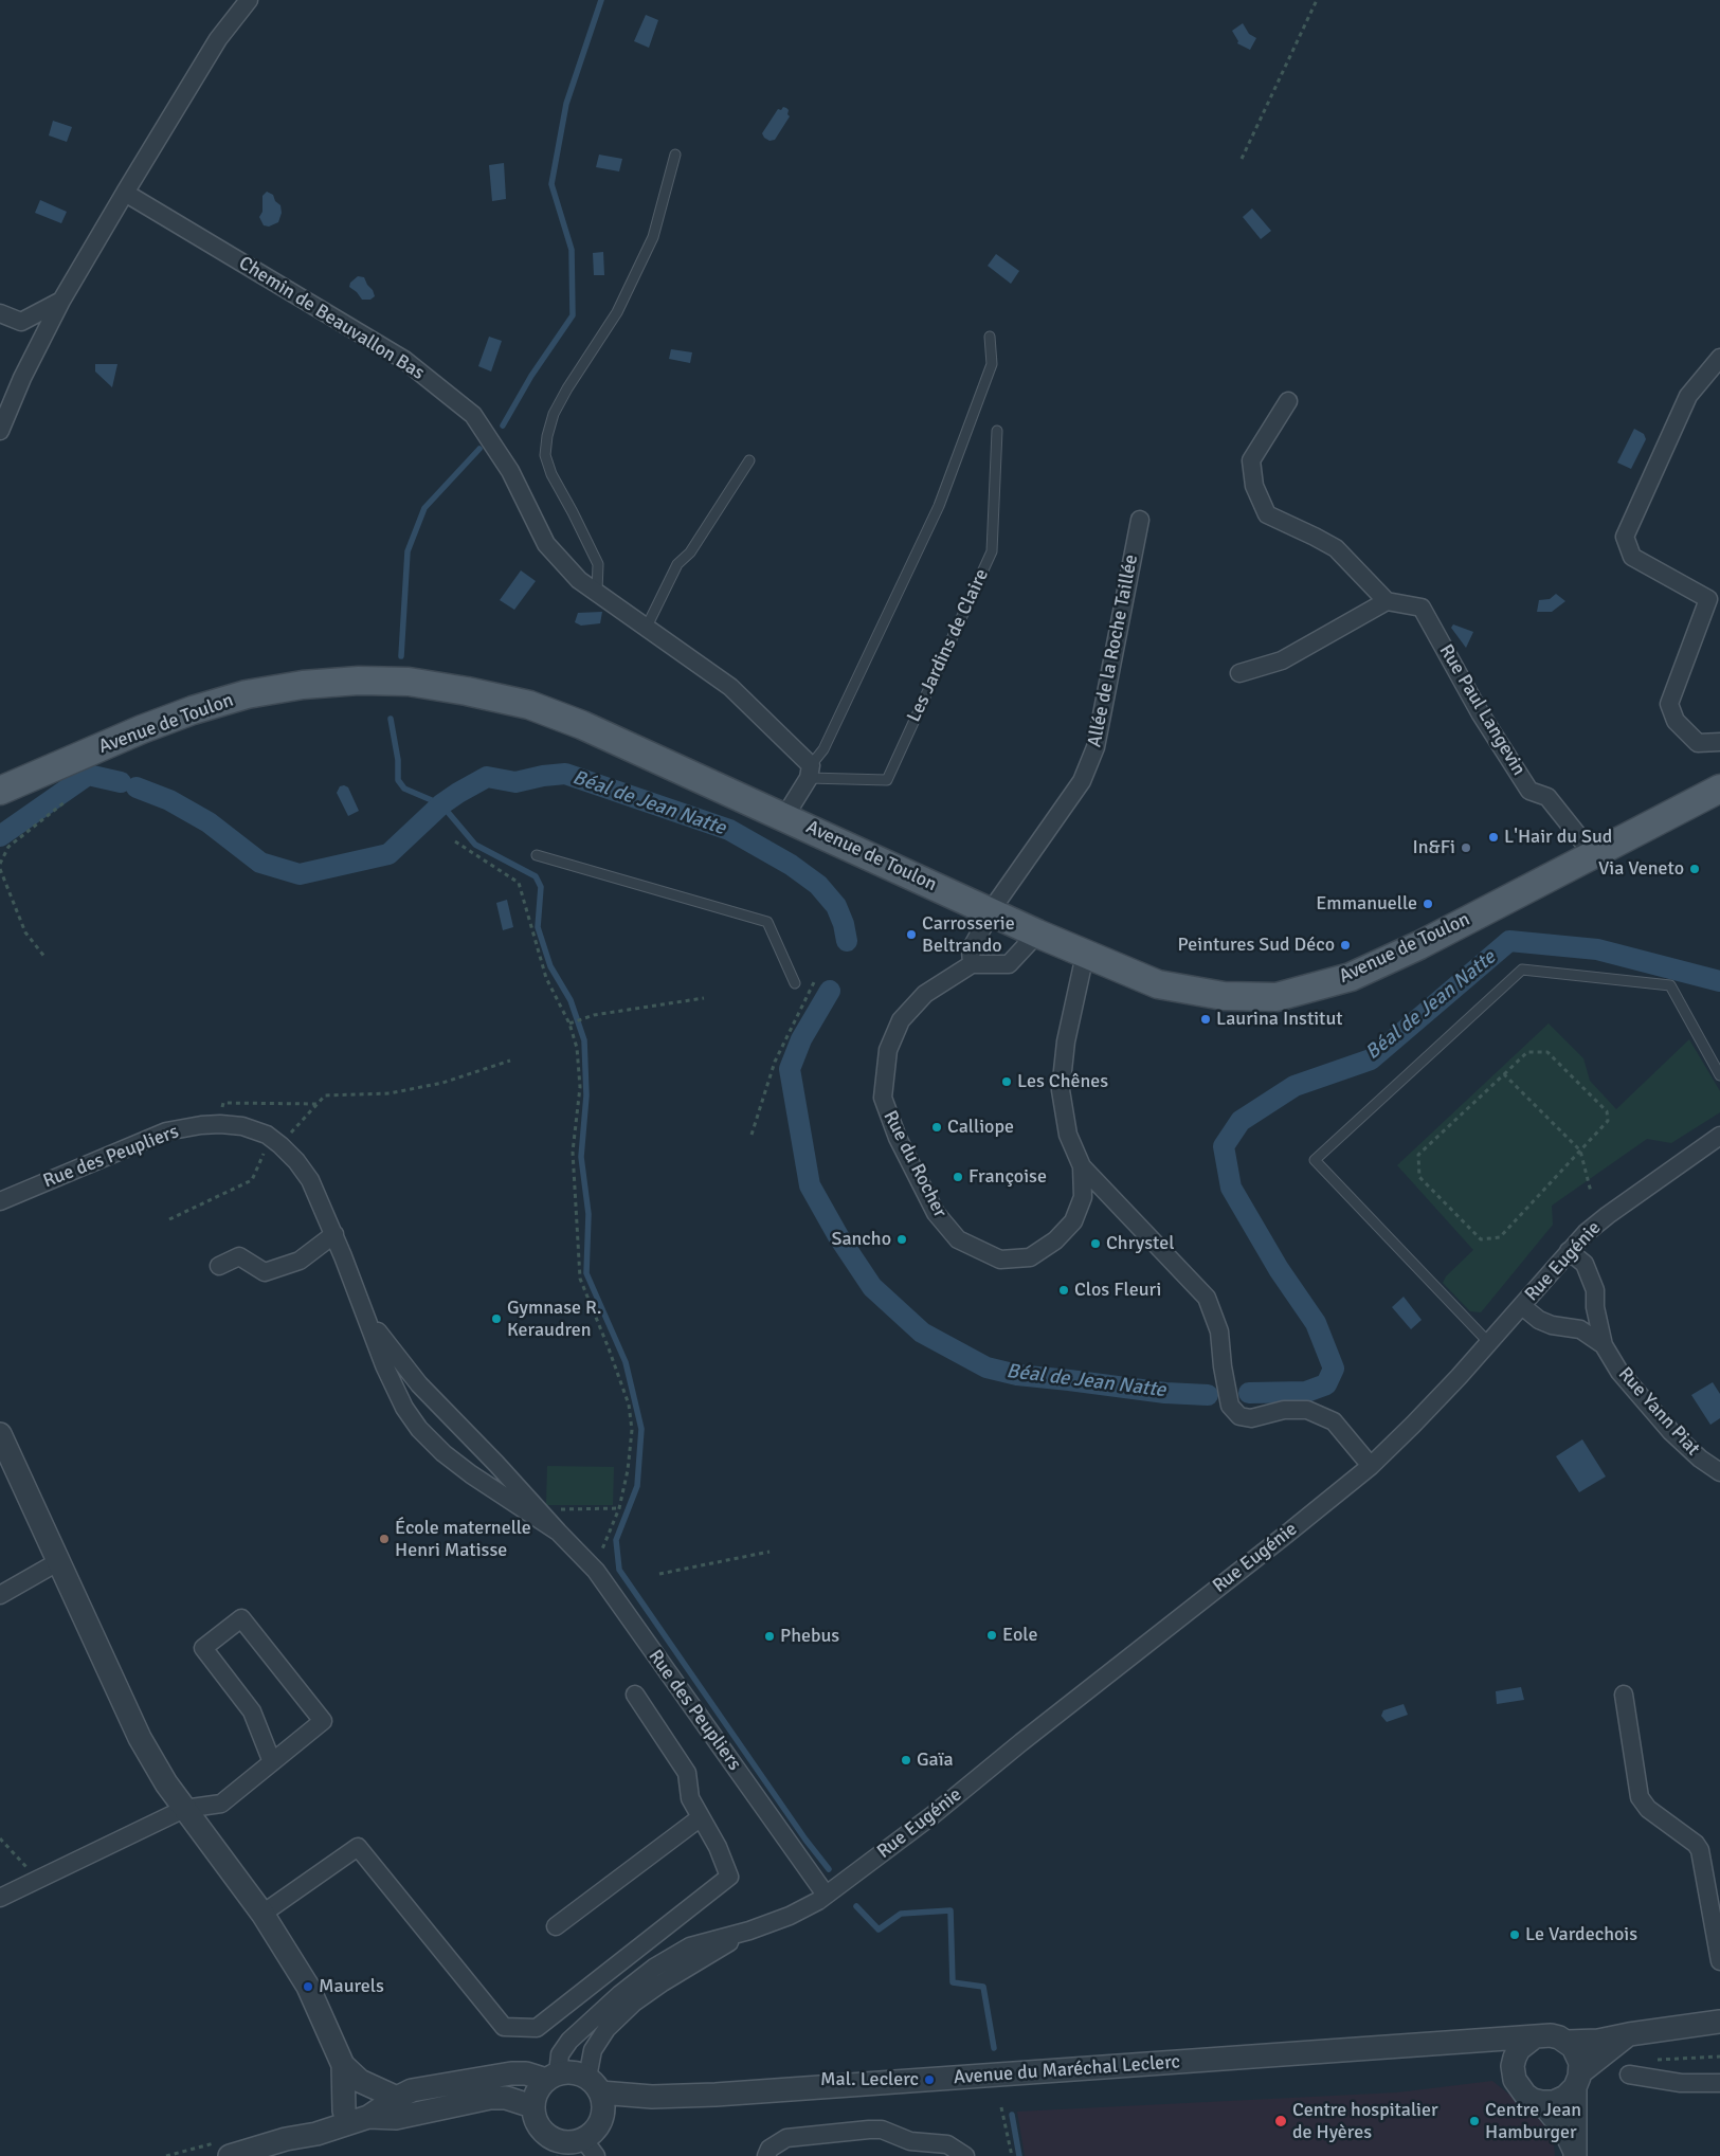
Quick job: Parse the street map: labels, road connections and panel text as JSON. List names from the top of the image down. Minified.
{"streets":{"main road":["Avenue de Toulon"],"street":["Chemin de Beauvallon Bas","Allée de la Roche Taillée","Rue Paul Langevin","Rue des Peupliers","Rue du Rocher","Rue Eugénie","Rue Yann Piat","Avenue du Maréchal Leclerc"],"lane":["Les Jardins de Claire"]},"crossings":[["Chemin de Beauvallon Bas","Les Jardins de Claire"],["Allée de la Roche Taillée","Avenue de Toulon"],["Allée de la Roche Taillée","Rue du Rocher"],["Rue Paul Langevin","Avenue de Toulon"],["Rue des Peupliers","Rue Eugénie"],["Rue Eugénie","Rue Yann Piat"],["Rue Eugénie","Avenue du Maréchal Leclerc"]],"water":["Béal de Jean Natte"],"places":["L'Hair du Sud","In&Fi","Via Veneto","Emmanuelle","Carrosserie Beltrando","Peintures Sud Déco","Laurina Institut","Les Chênes","Calliope","Françoise","Sancho","Chrystel","Clos Fleuri","Gymnase R. Keraudren","École maternelle Henri Matisse","Eole","Phebus","Gaïa","Le Vardechois","Maurels","Mal. Leclerc","Centre hospitalier de Hyères","Centre Jean Hamburger"]}
